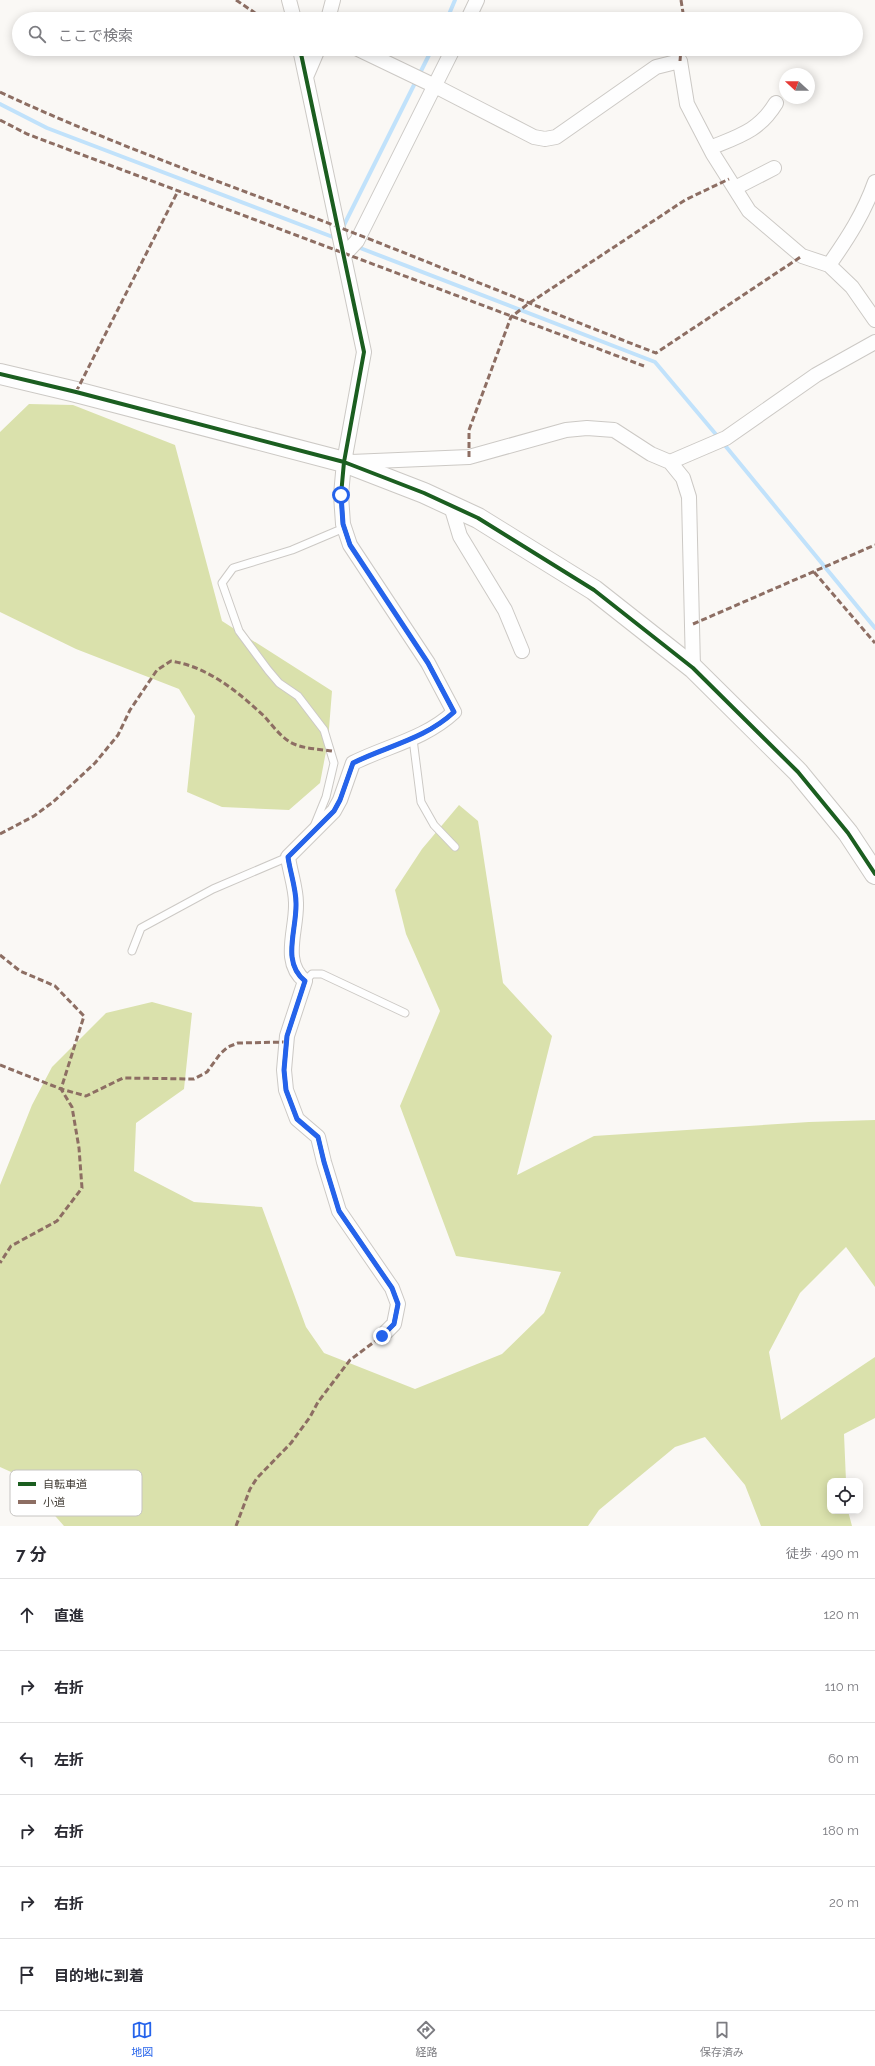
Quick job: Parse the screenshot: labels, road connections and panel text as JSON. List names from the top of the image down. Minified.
{"legend":["自転車道","小道"],"north":"left","page":{"search":"ここで検索","heading":["7 分","徒歩 · 490 m"],"list":[["直進","120 m"],["右折","110 m"],["左折","60 m"],["右折","180 m"],["右折","20 m"],"目的地に到着"],"nav":["地図","経路","保存済み"]}}
